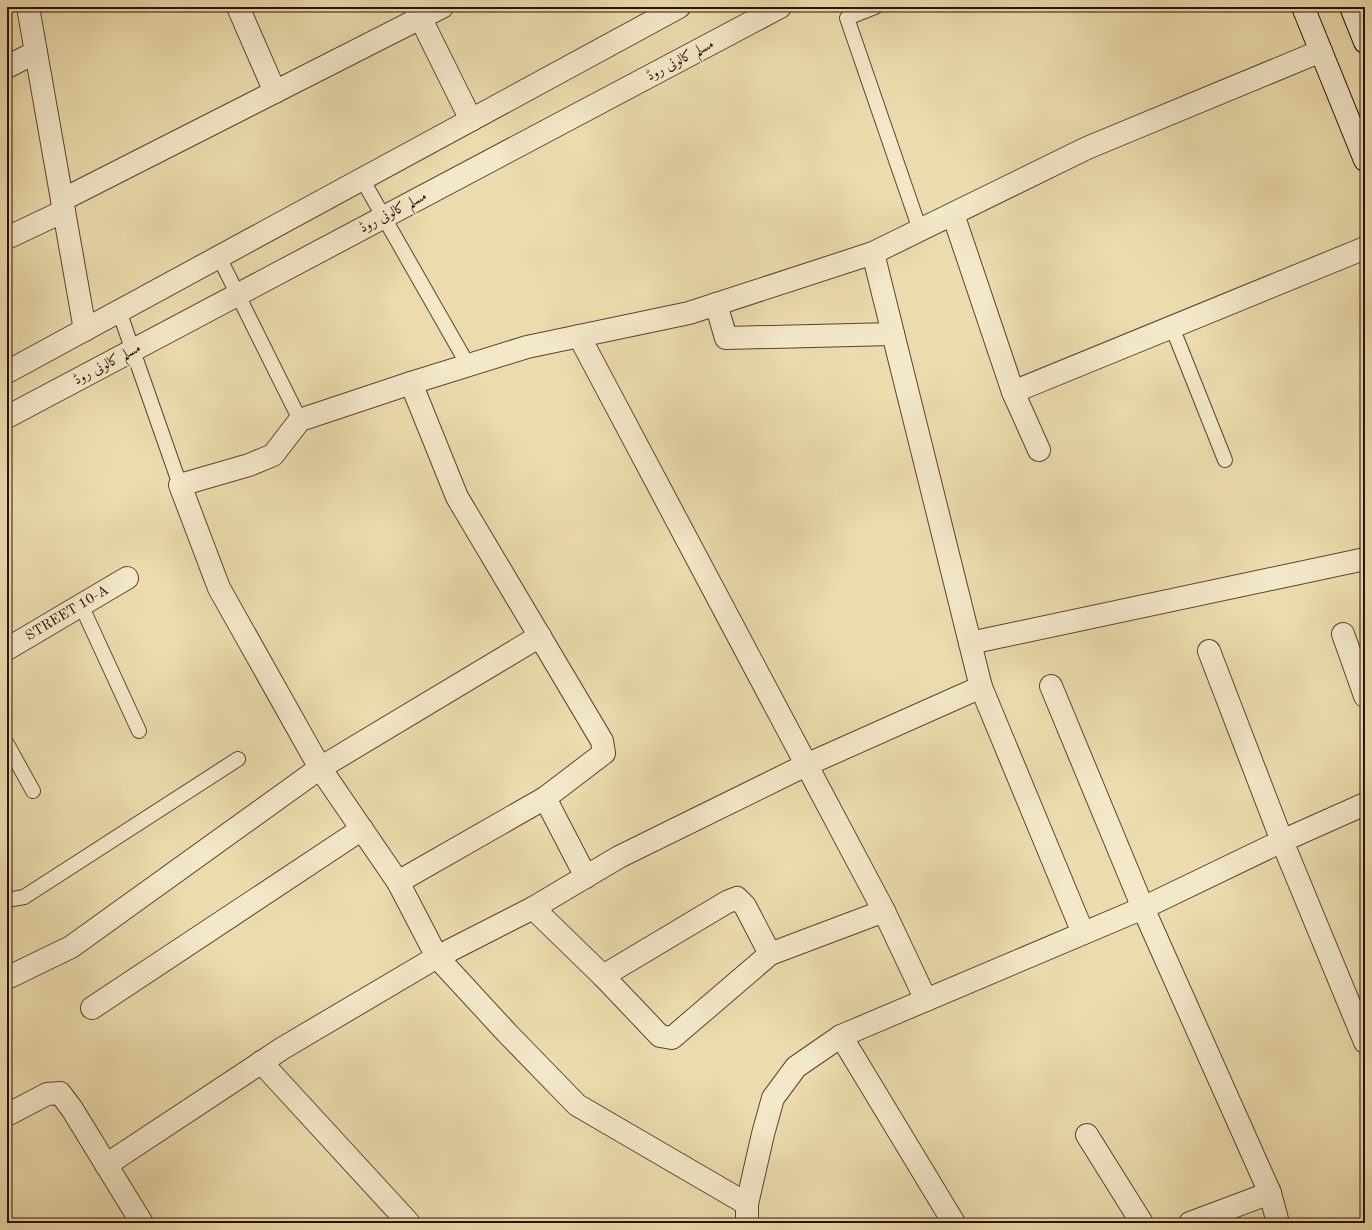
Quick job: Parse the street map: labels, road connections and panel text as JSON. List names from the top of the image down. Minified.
{"streets":{"street":["مسلم کالونی روڈ","STREET 10-A"]}}
